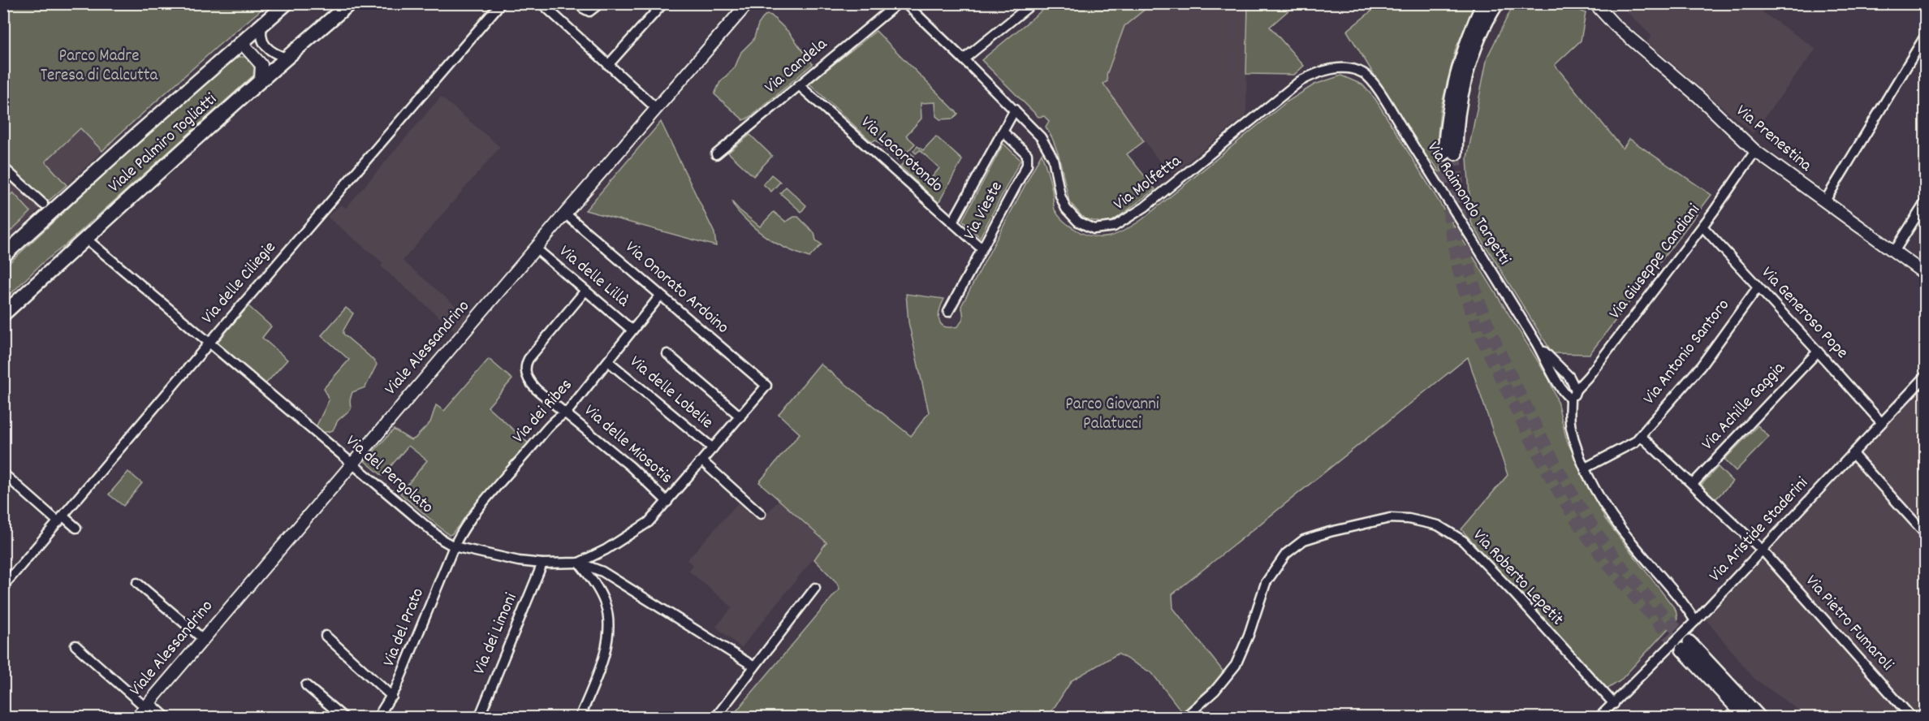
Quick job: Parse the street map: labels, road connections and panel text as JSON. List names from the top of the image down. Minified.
{"streets":{"main road":["Viale Palmiro Togliatti"],"street":["Via Candela","Via Prenestina","Via Locorotondo","Via Molfetta","Via Raimondo Targetti","Via Vieste","Via Giuseppe Candiani","Via delle Lillà","Via delle Ciliegie","Via Onorato Ardoino","Via Generoso Pope","Viale Alessandrino","Via Antonio Santoro","Via delle Lobelie","Via Achille Gaggia","Via dei Ribes","Via delle Miosotis","Via del Pergolato","Via Aristide Staderini","Via Roberto Lepetit","Via Pietro Fumaroli","Via del Prato","Via dei Limoni"]},"crossings":[["Via Candela","Via Locorotondo"],["Via Prenestina","Via Giuseppe Candiani"],["Viale Palmiro Togliatti","Via del Pergolato"],["Via Locorotondo","Via Vieste"],["Via Molfetta","Via Raimondo Targetti"],["Via Raimondo Targetti","Via Giuseppe Candiani"],["Via Giuseppe Candiani","Via Generoso Pope"],["Via delle Lillà","Viale Alessandrino"],["Via delle Lillà","Via dei Ribes"],["Via delle Lillà","Via delle Miosotis"],["Via delle Ciliegie","Via del Pergolato"],["Via Onorato Ardoino","Viale Alessandrino"],["Via Onorato Ardoino","Via del Pergolato"],["Via Generoso Pope","Via Antonio Santoro"],["Via Generoso Pope","Via Achille Gaggia"],["Via Generoso Pope","Via Aristide Staderini"],["Viale Alessandrino","Via del Pergolato"],["Via Antonio Santoro","Via Pietro Fumaroli"],["Via delle Lobelie","Via dei Ribes"],["Via delle Lobelie","Via del Pergolato"],["Via Achille Gaggia","Via Pietro Fumaroli"],["Via dei Ribes","Via delle Miosotis"],["Via dei Ribes","Via del Pergolato"],["Via dei Ribes","Via del Prato"],["Via delle Miosotis","Via del Pergolato"],["Via del Pergolato","Via del Prato"],["Via del Pergolato","Via dei Limoni"],["Via Aristide Staderini","Via Roberto Lepetit"],["Via Aristide Staderini","Via Pietro Fumaroli"]],"parks":["Parco Madre Teresa di Calcutta","Parco Giovanni Palatucci"]}
